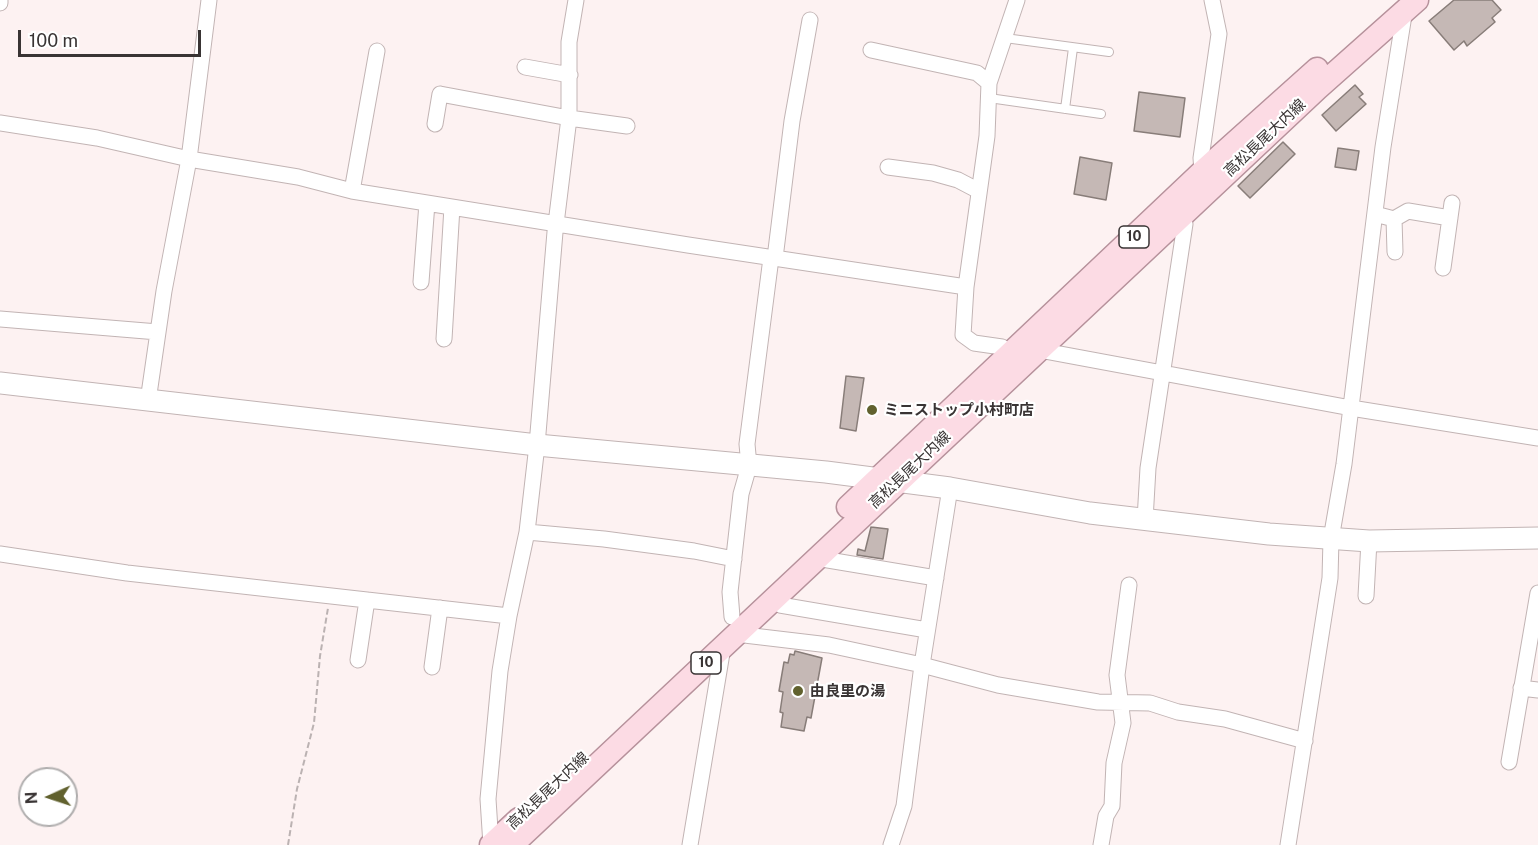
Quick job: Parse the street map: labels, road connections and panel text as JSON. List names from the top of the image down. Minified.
{"streets":{"main road":["高松長尾大内線","10"]},"places":["ミニストップ小村町店","由良里の湯"],"scale_bar":"100 m","north":"left"}
